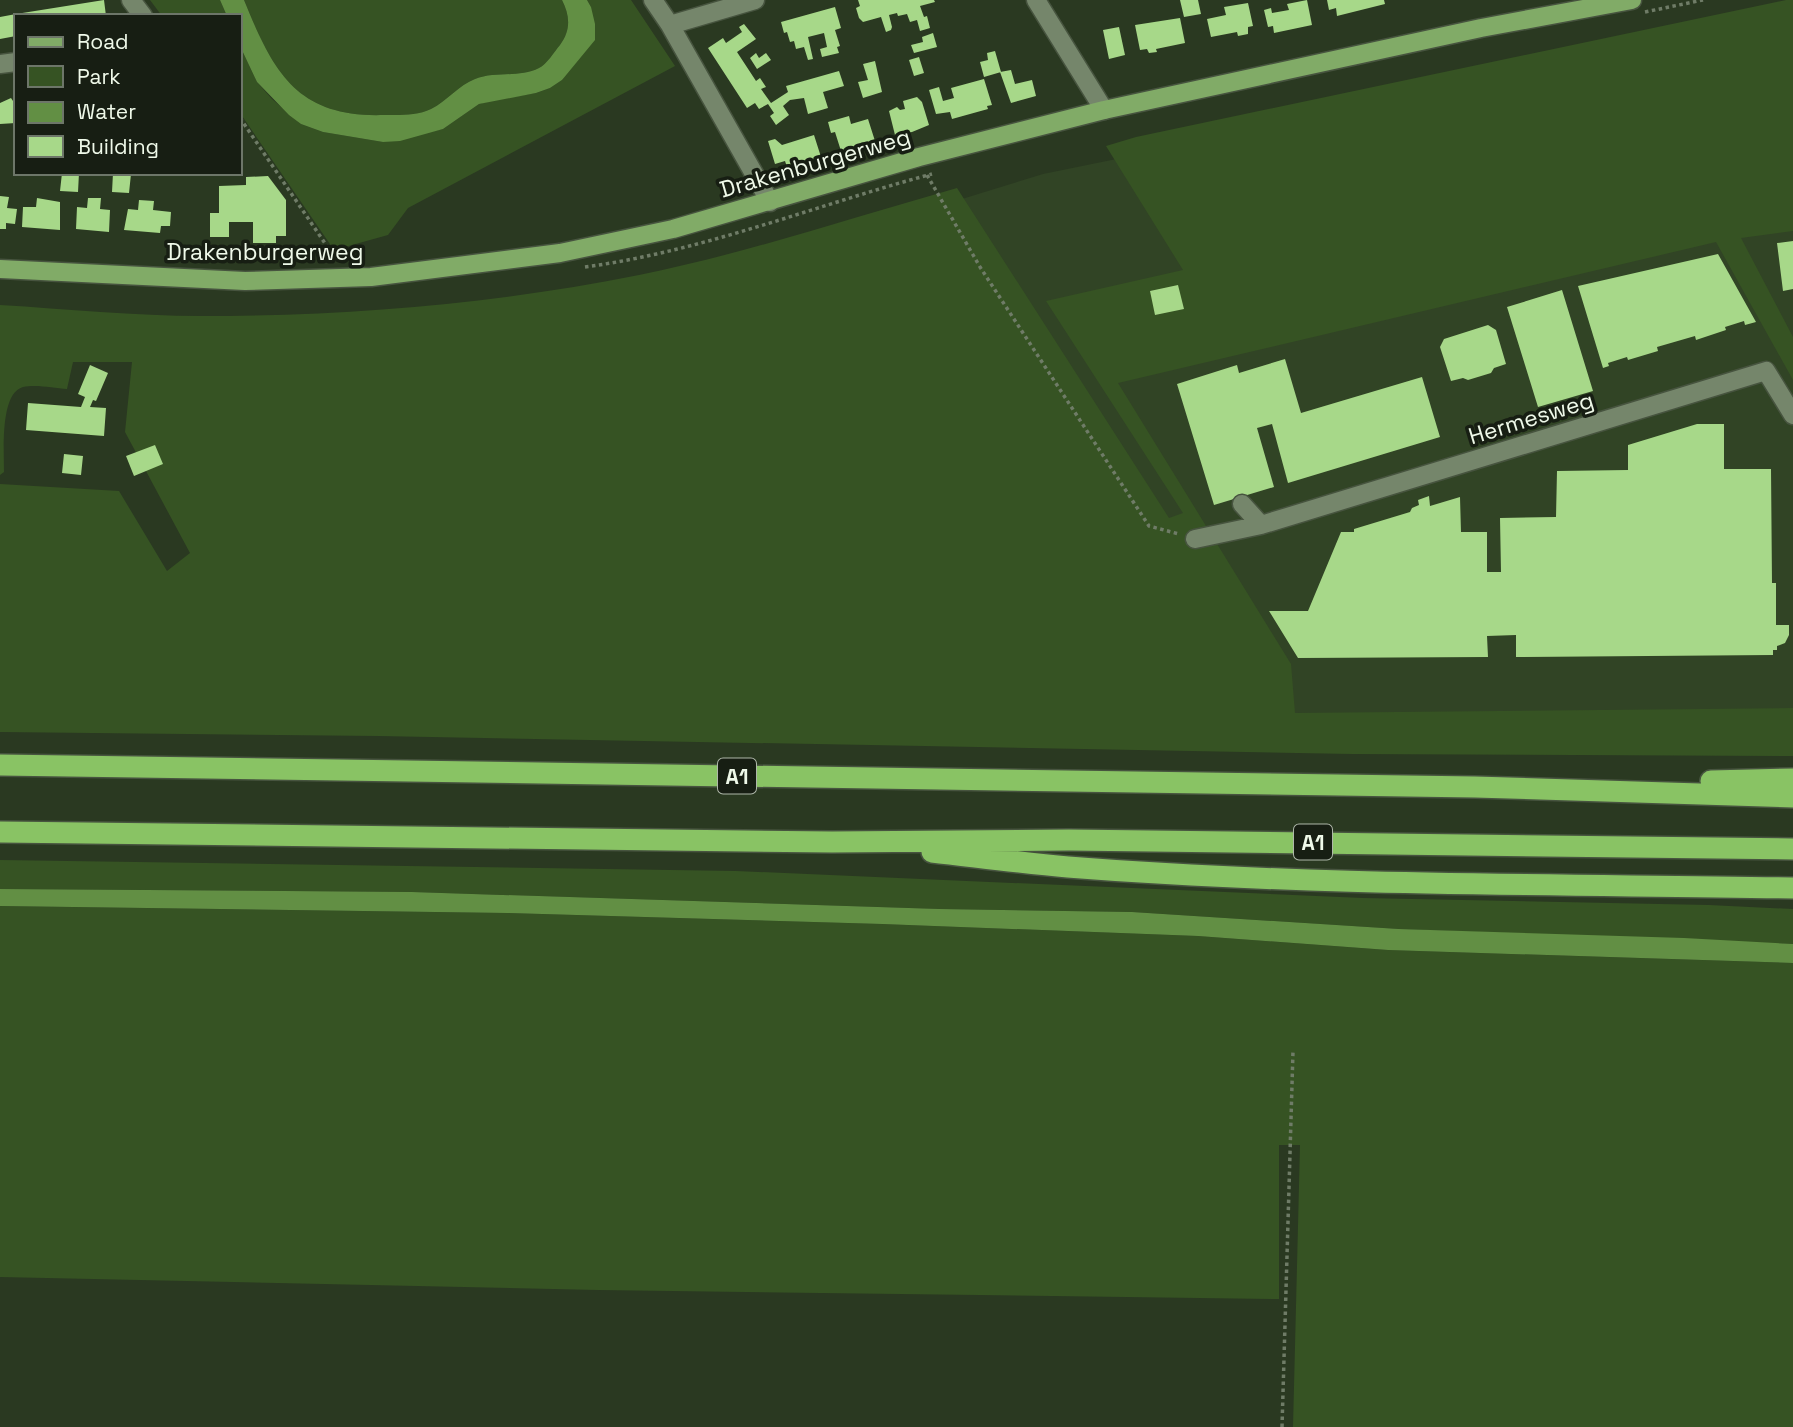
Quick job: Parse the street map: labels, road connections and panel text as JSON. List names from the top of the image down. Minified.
{"streets":{"highway":["A1"],"main road":["Drakenburgerweg"],"street":["Hermesweg"]},"legend":["Road","Park","Water","Building"]}
